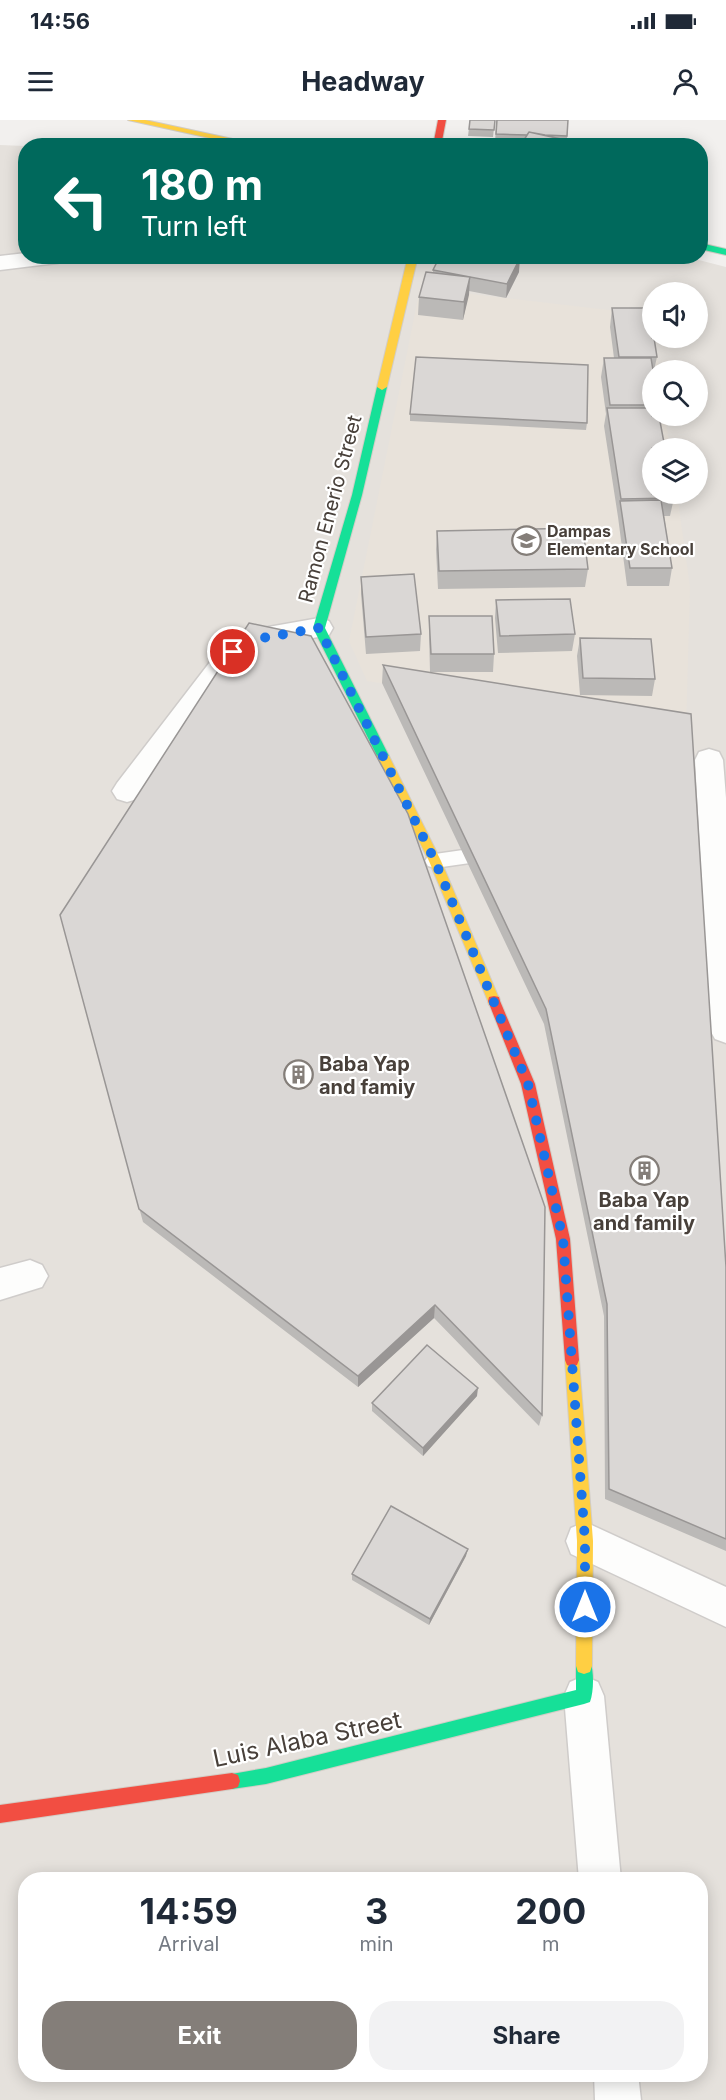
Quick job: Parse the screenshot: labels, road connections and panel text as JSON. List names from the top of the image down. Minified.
{"streets":{"street":["Ramon Enerio Street","Luis Alaba Street"]},"crossings":[["Ramon Enerio Street","Luis Alaba Street"]],"places":{"school or university":["Dampas Elementary School"],"building":["Baba Yap and famiy","Baba Yap and family"]},"page":{"status":"14:56","header":"Headway","turn":["180 m","Turn left"],"eta":["14:59","Arrival","3","min","200","m"],"buttons":["Exit","Share"]}}
